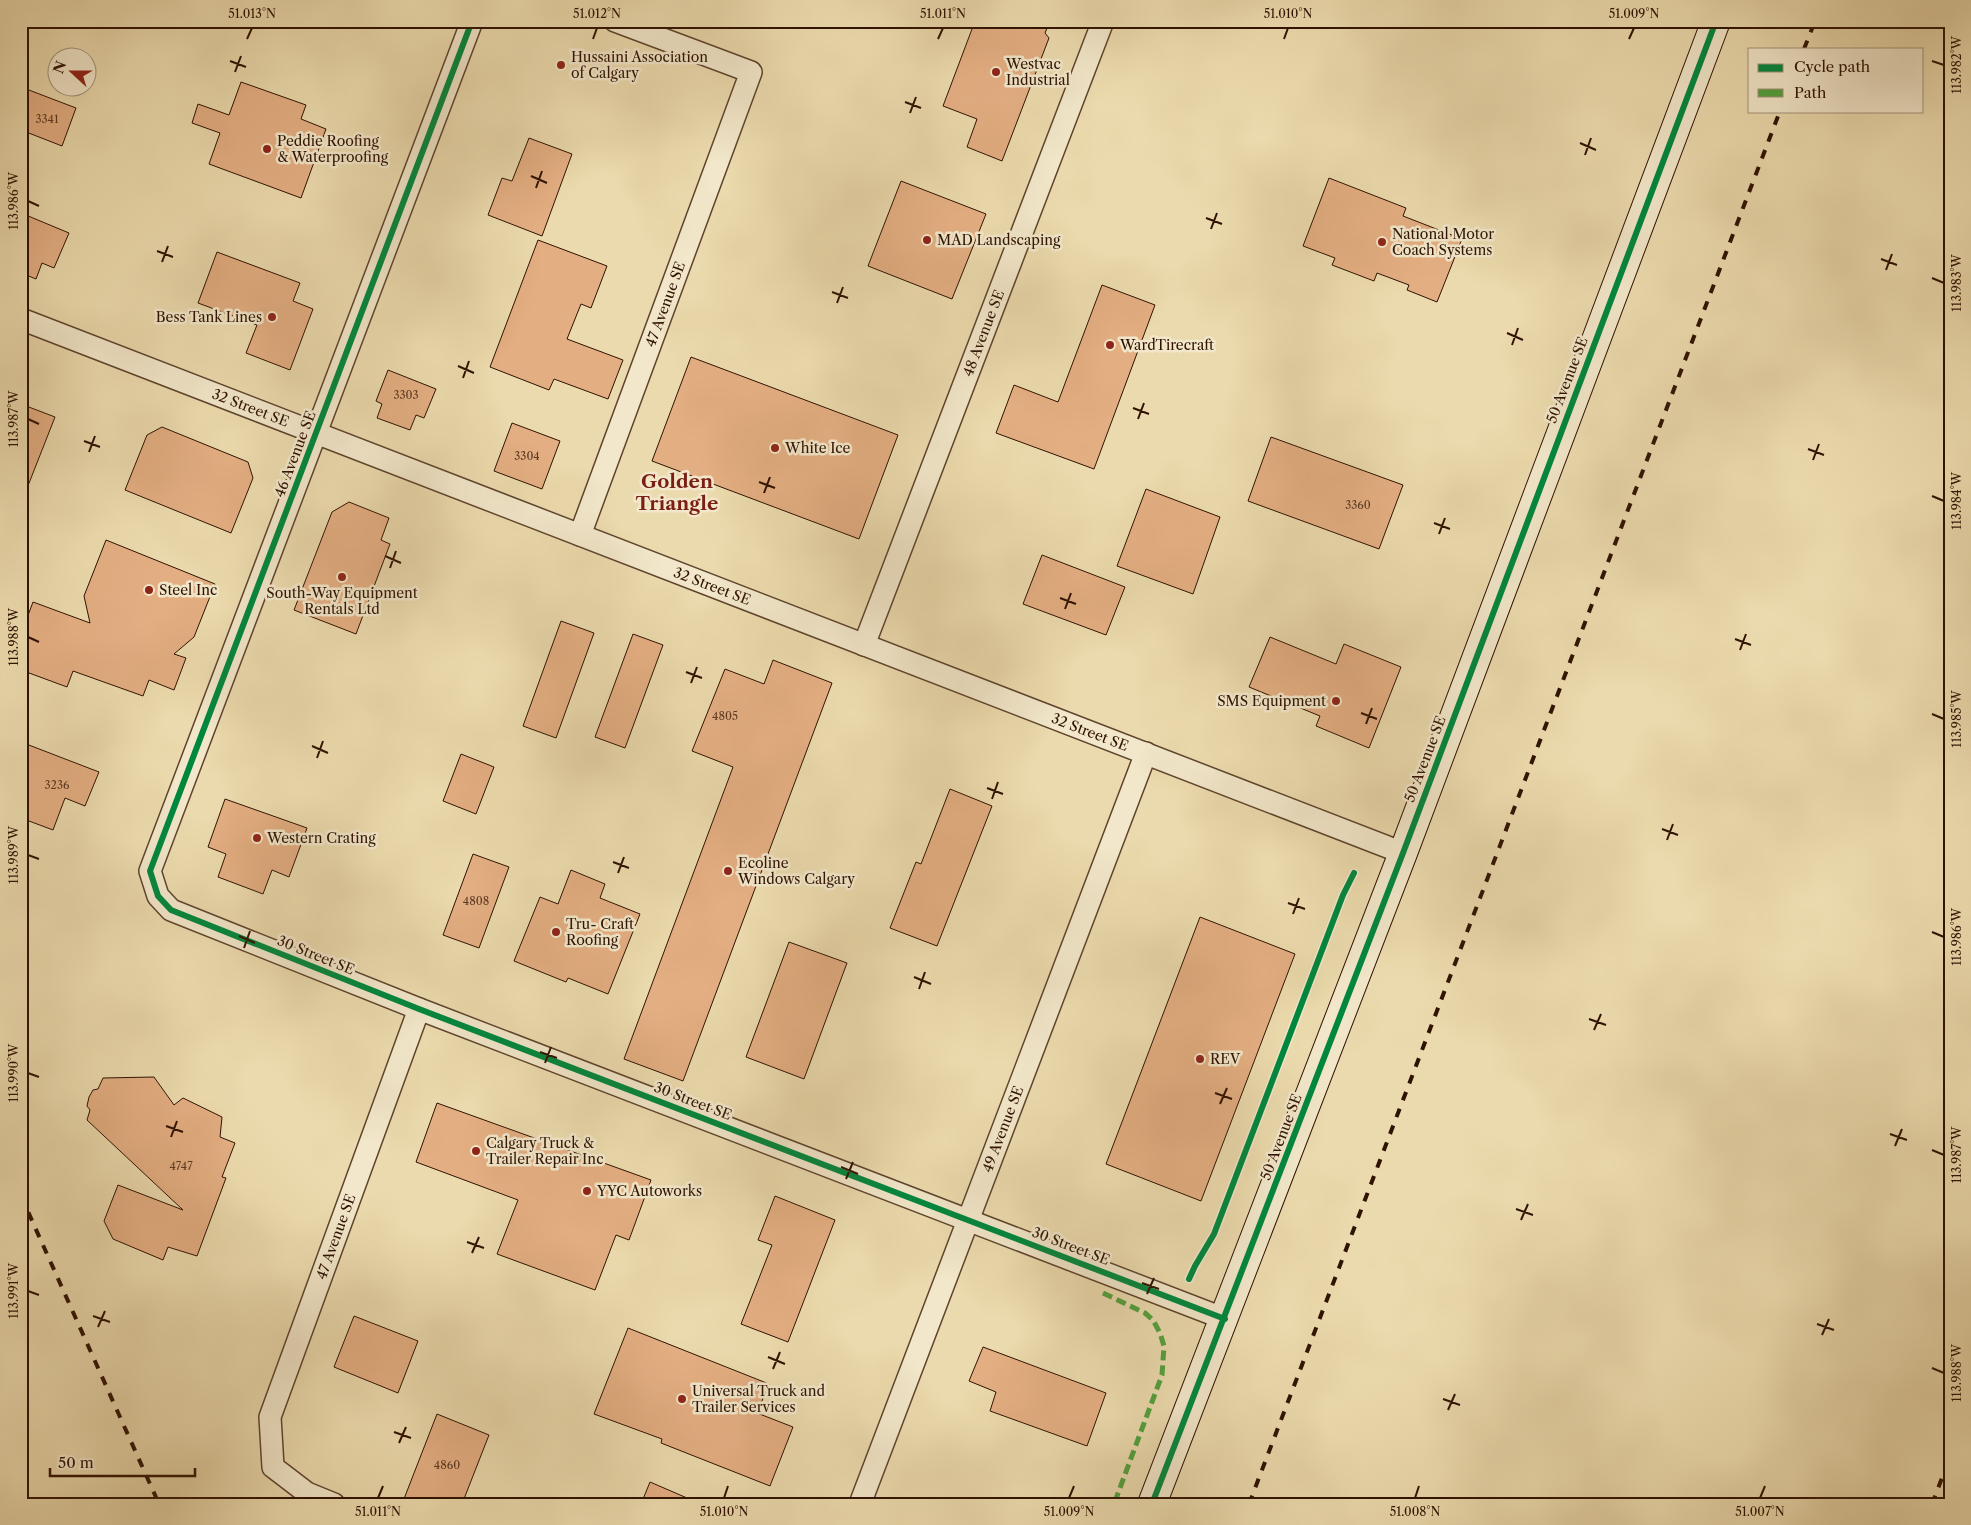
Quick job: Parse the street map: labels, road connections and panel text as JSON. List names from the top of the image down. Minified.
{"streets":{"street":["47 Avenue SE","48 Avenue SE","50 Avenue SE","32 Street SE","46 Avenue SE","30 Street SE","49 Avenue SE"]},"crossings":[["47 Avenue SE","32 Street SE"],["47 Avenue SE","30 Street SE"],["48 Avenue SE","32 Street SE"],["50 Avenue SE","32 Street SE"],["50 Avenue SE","30 Street SE"],["32 Street SE","46 Avenue SE"],["32 Street SE","49 Avenue SE"],["46 Avenue SE","30 Street SE"],["30 Street SE","49 Avenue SE"]],"districts":["Golden Triangle"],"places":["Hussaini Association of Calgary","Westvac Industrial","Peddie Roofing & Waterproofing","MAD Landscaping","National Motor Coach Systems","Bess Tank Lines","WardTirecraft","White Ice","South-Way Equipment Rentals Ltd","Steel Inc","SMS Equipment","Western Crating","Ecoline Windows Calgary","Tru- Craft Roofing","REV","Calgary Truck & Trailer Repair Inc","YYC Autoworks","Universal Truck and Trailer Services"],"house_numbers":["3341","3303","3304","3360","4805","3236","4808","4747","4860"],"legend":["Cycle path","Path"],"scale_bar":"50 m","north":"left","coordinates":["51.013°N","51.012°N","51.011°N","51.010°N","51.009°N","113.982°W","113.986°W","113.983°W","113.987°W","113.984°W","113.988°W","113.985°W","113.989°W","113.990°W","113.991°W","51.008°N","51.007°N"]}
